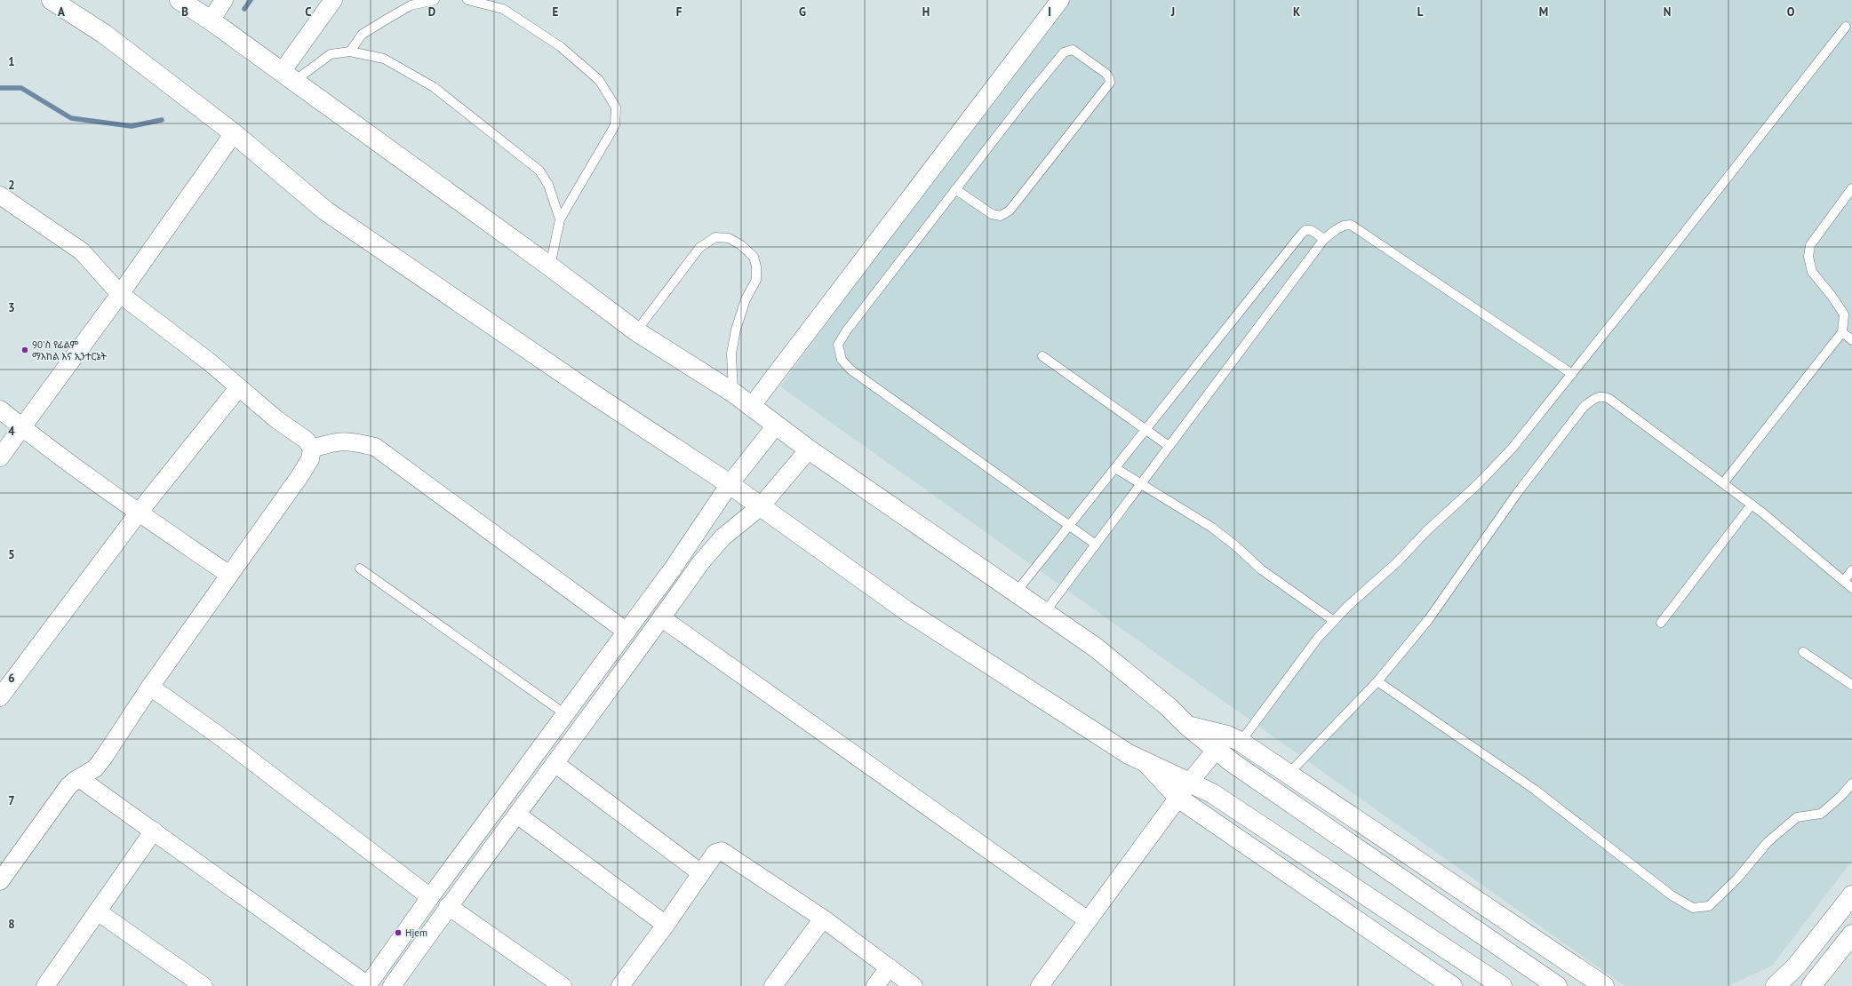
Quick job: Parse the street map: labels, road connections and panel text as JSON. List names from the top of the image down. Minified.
{"places":["90'ስ የፊልም ማእከል እና ኢንተርኔት","Hjem"],"grid":{"columns":["A","B","C","D","E","F","G","H","I","J","K","L","M","N","O"],"rows":["1","2","3","4","5","6","7","8"]}}
